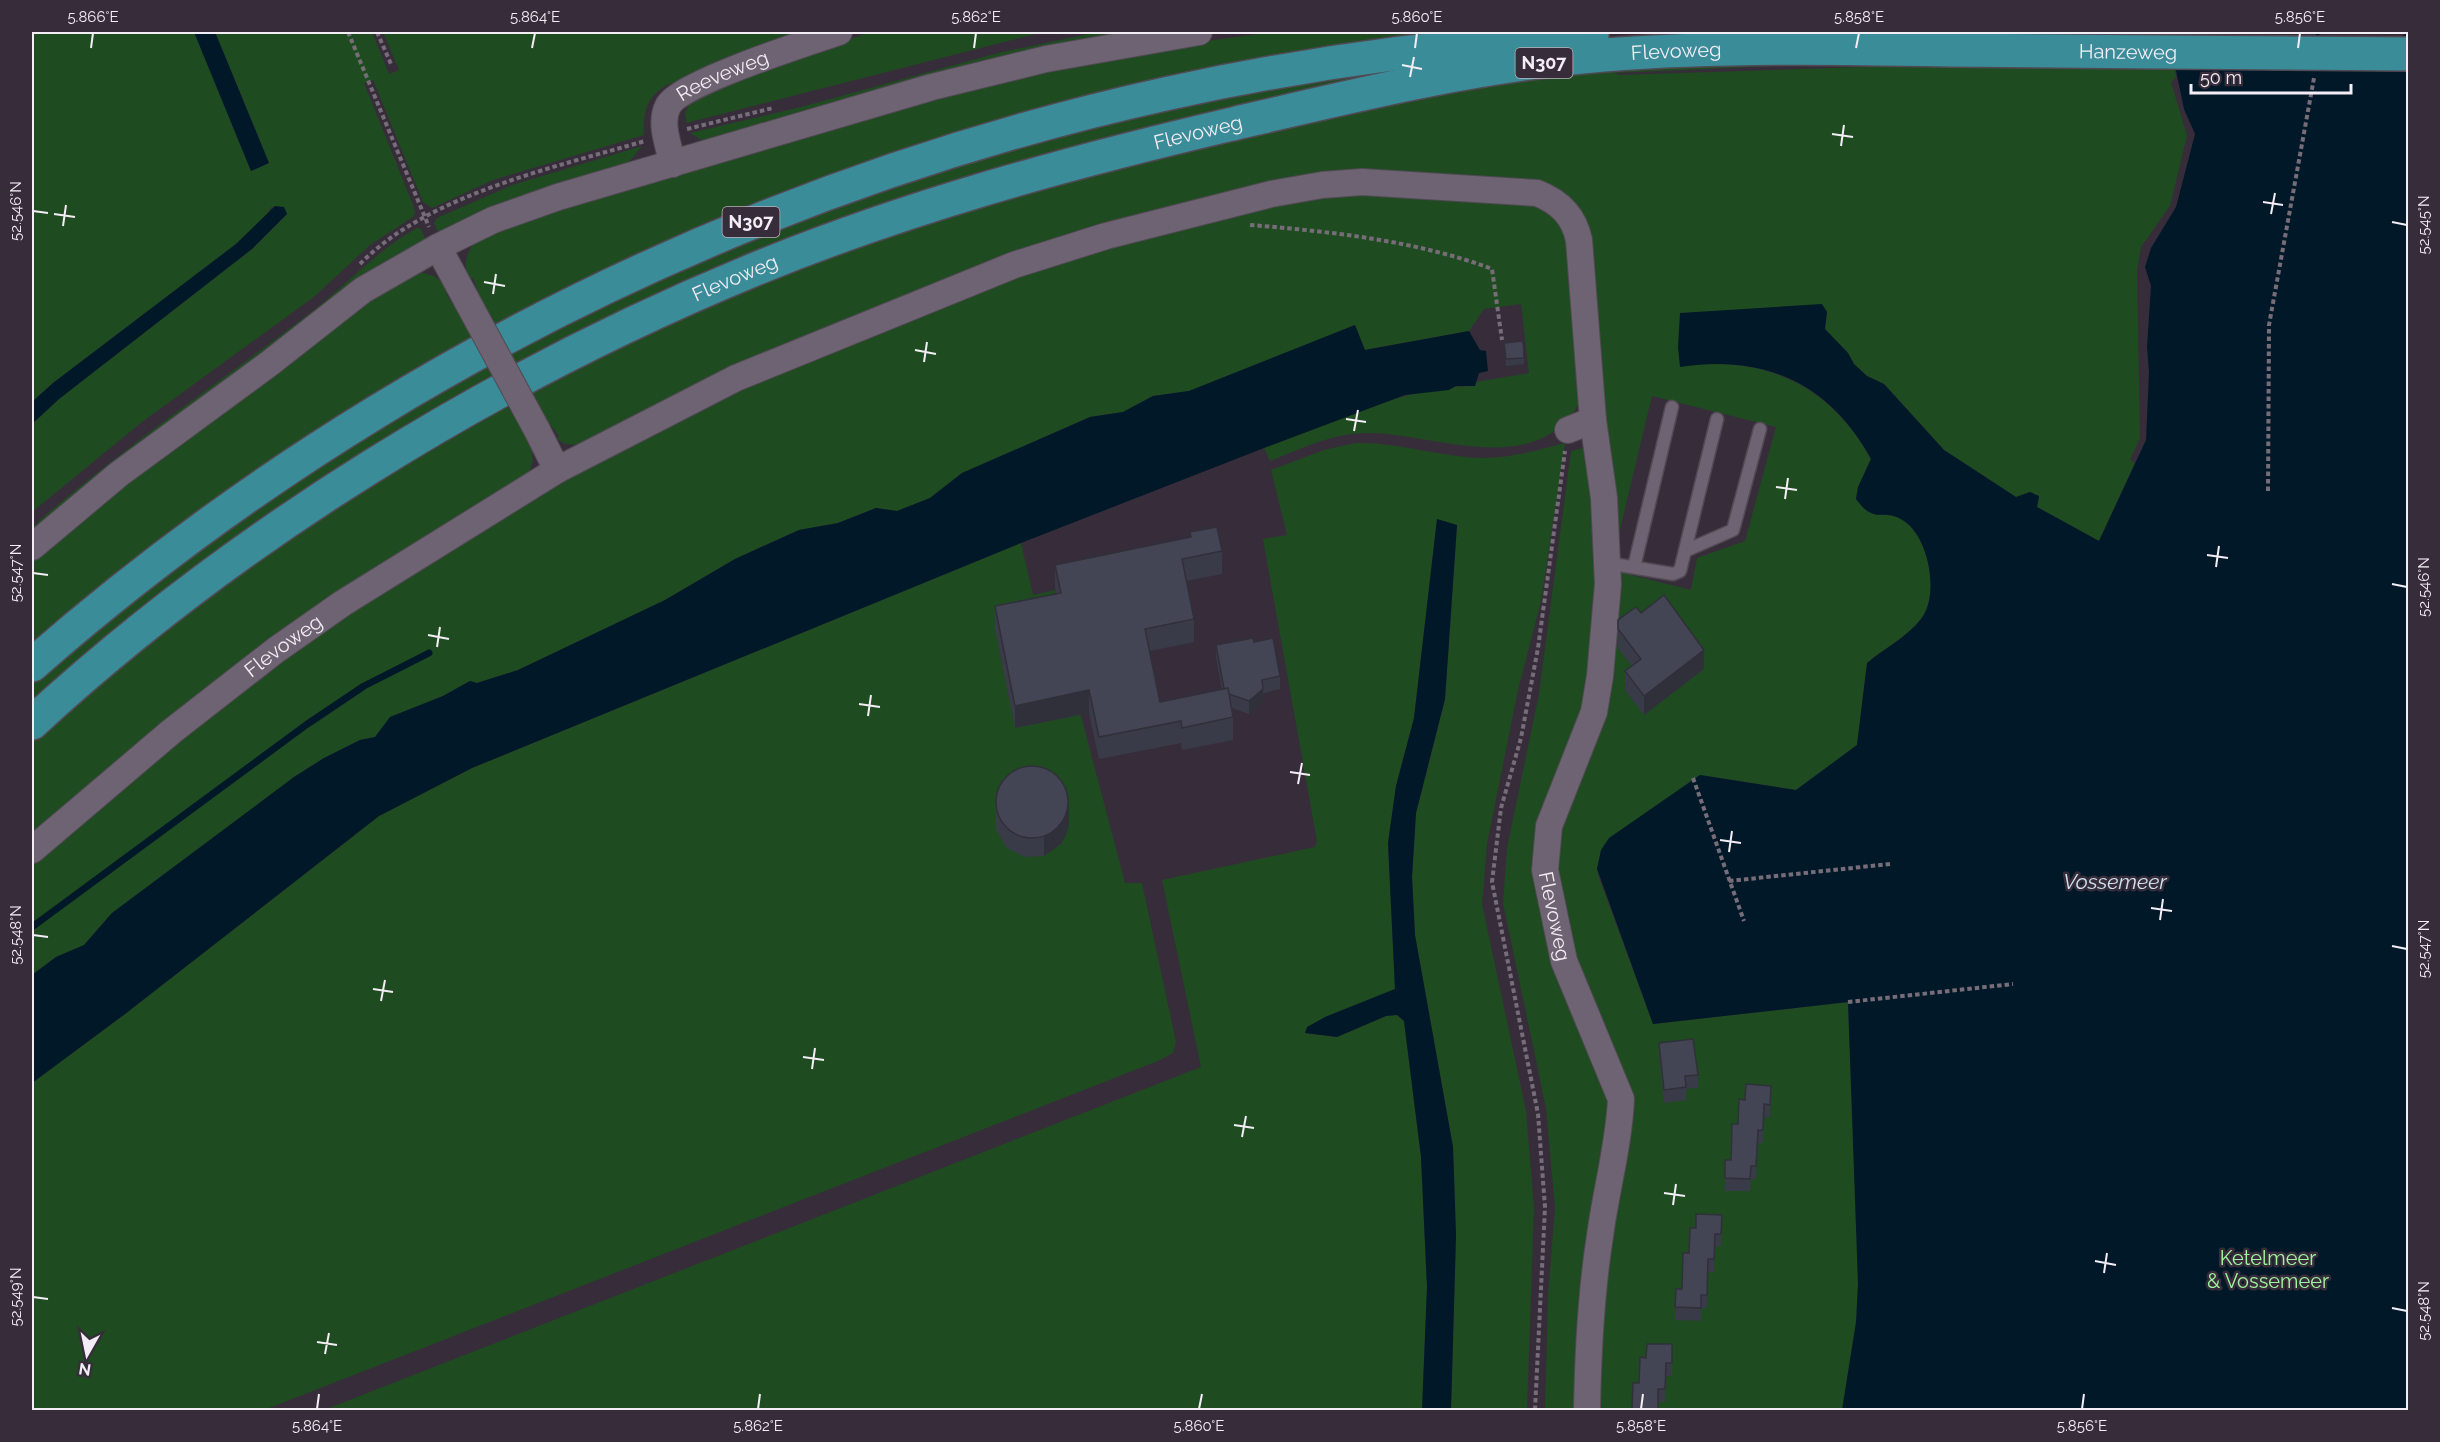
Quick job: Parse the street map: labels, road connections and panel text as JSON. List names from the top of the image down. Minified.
{"streets":{"highway":["Hanzeweg","Flevoweg","N307"],"street":["Reeveweg"]},"crossings":[["Hanzeweg","Flevoweg"],["Hanzeweg","N307"],["Flevoweg","N307"]],"water":["Vossemeer"],"parks":["Ketelmeer & Vossemeer"],"scale_bar":"50 m","north":"bottom","coordinates":["5.866°E","5.864°E","5.862°E","5.860°E","5.858°E","5.856°E","52.546°N","52.545°N","52.547°N","52.548°N","52.549°N"]}
